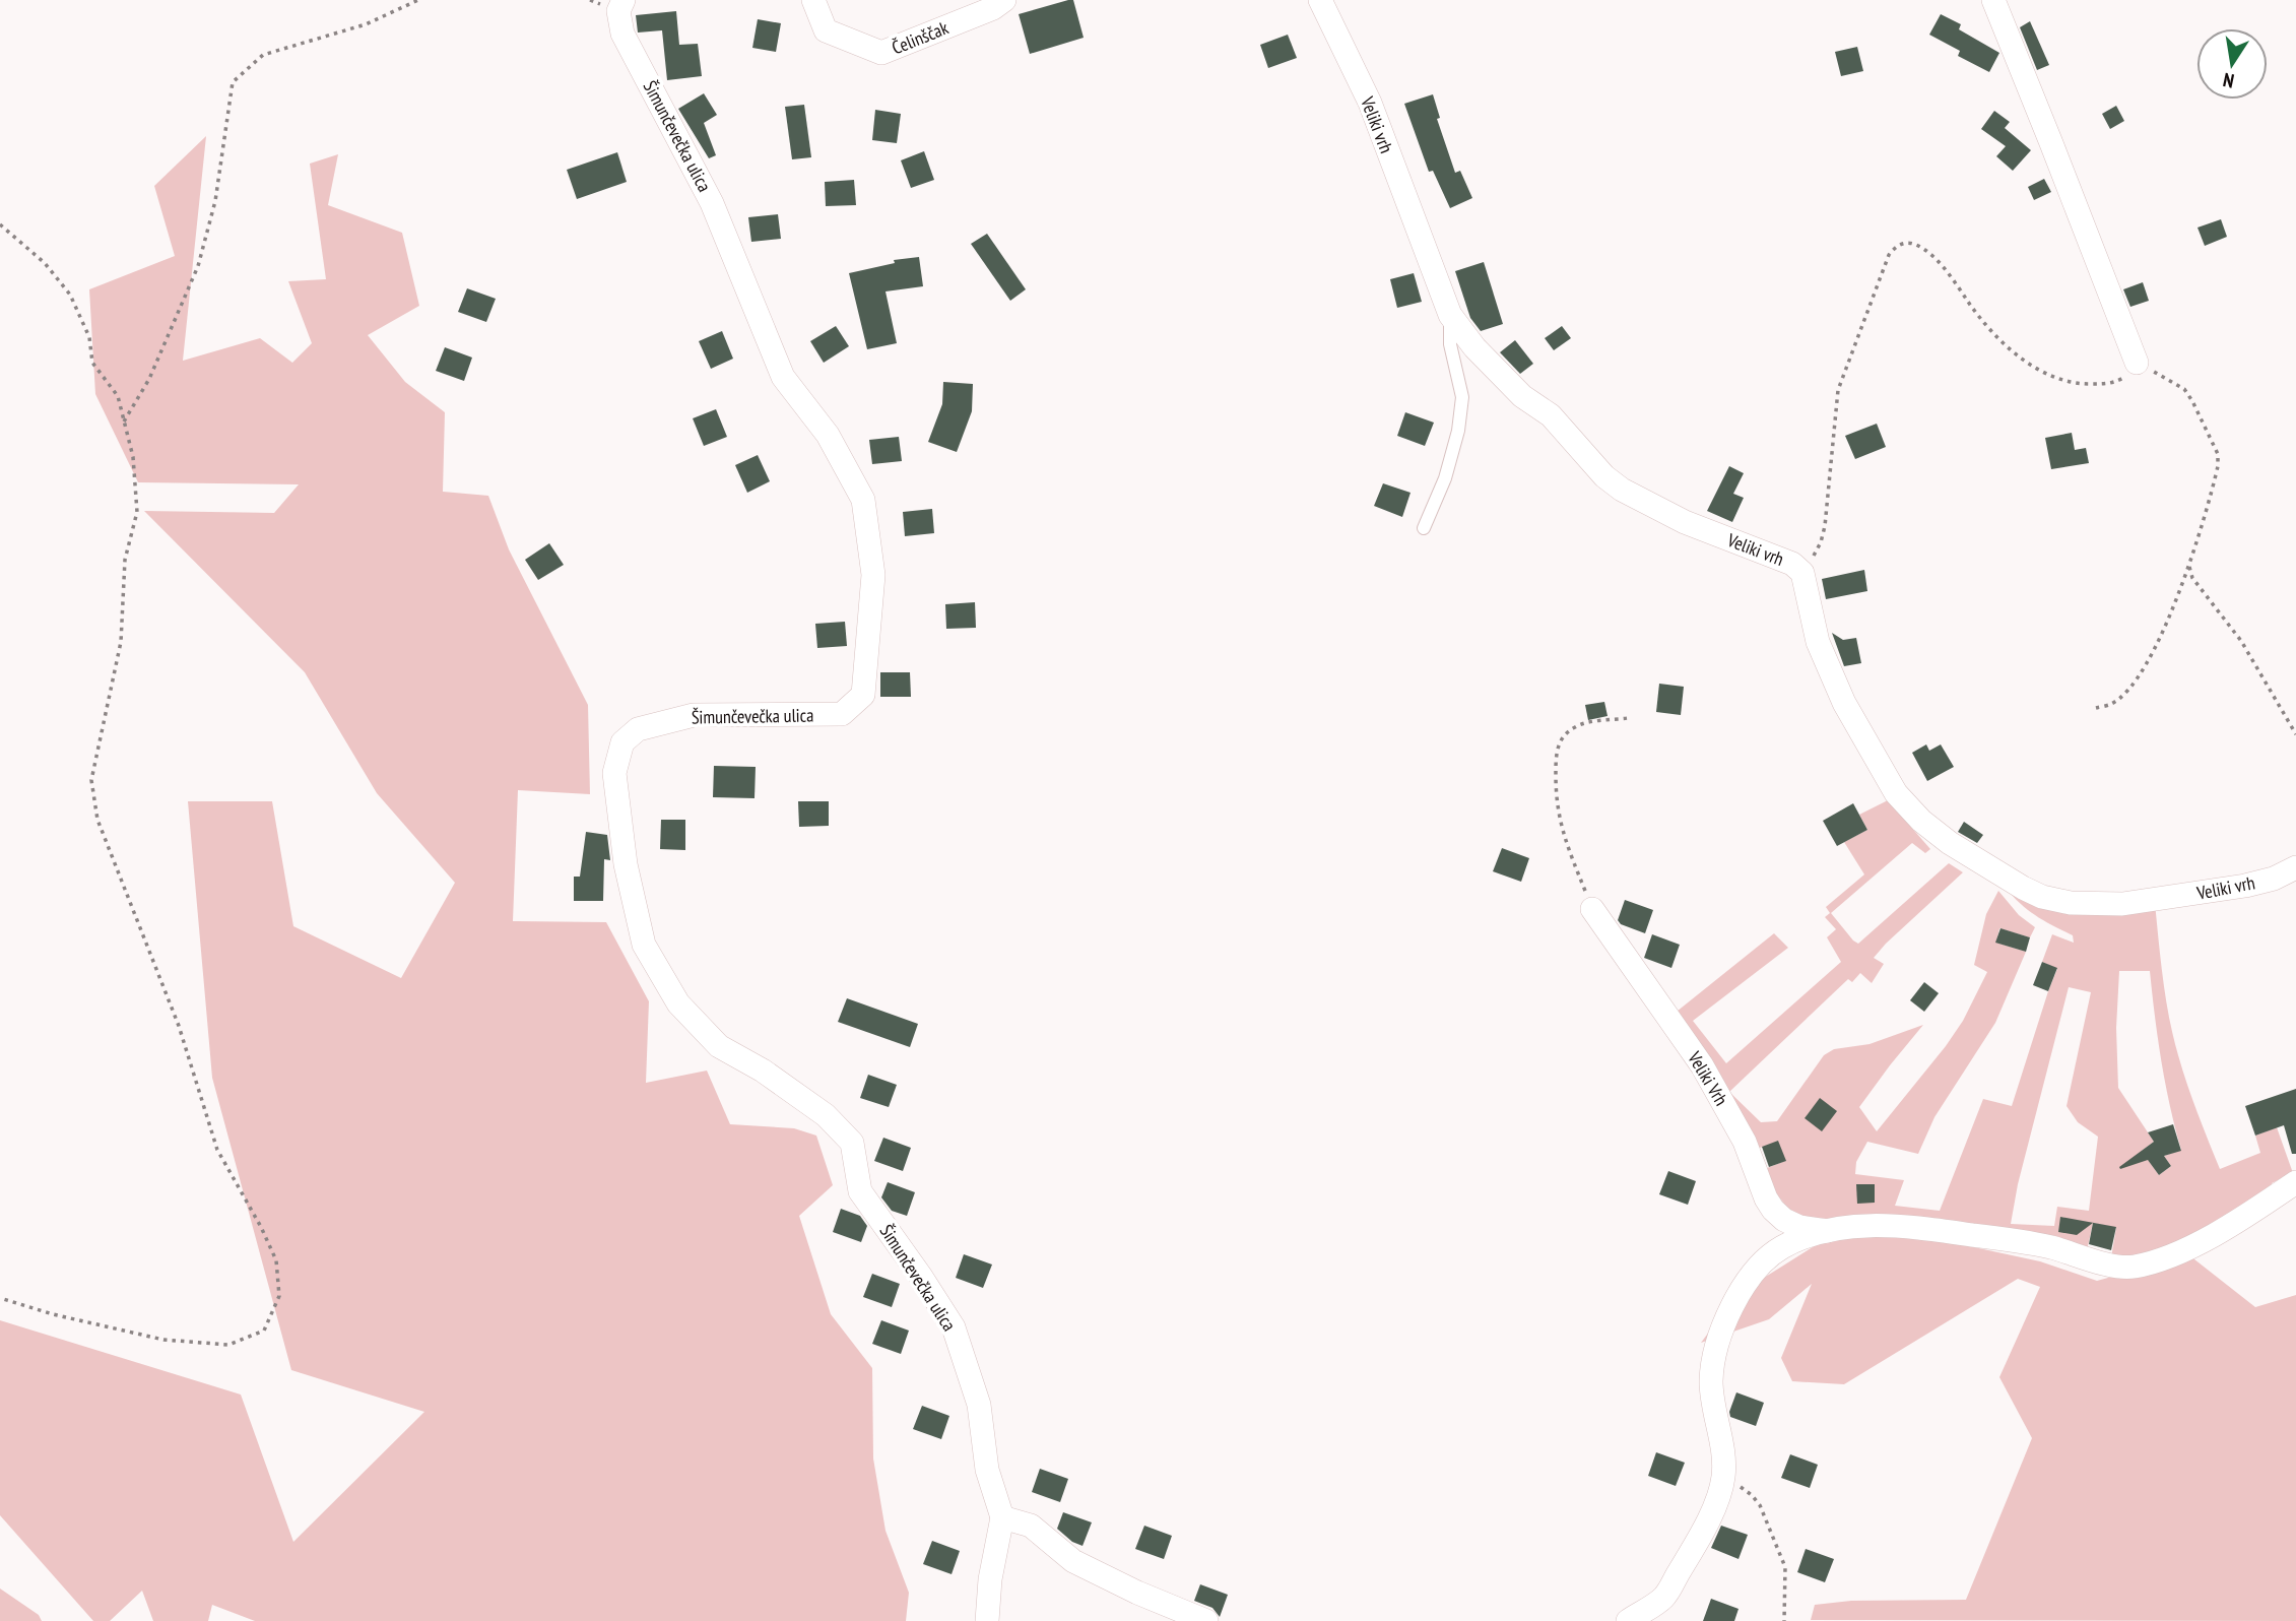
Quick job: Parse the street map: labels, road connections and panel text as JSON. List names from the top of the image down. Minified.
{"streets":{"street":["Čelinščak","Veliki vrh","Šimunčevečka ulica","Veliki Vrh"]},"north":"bottom"}
